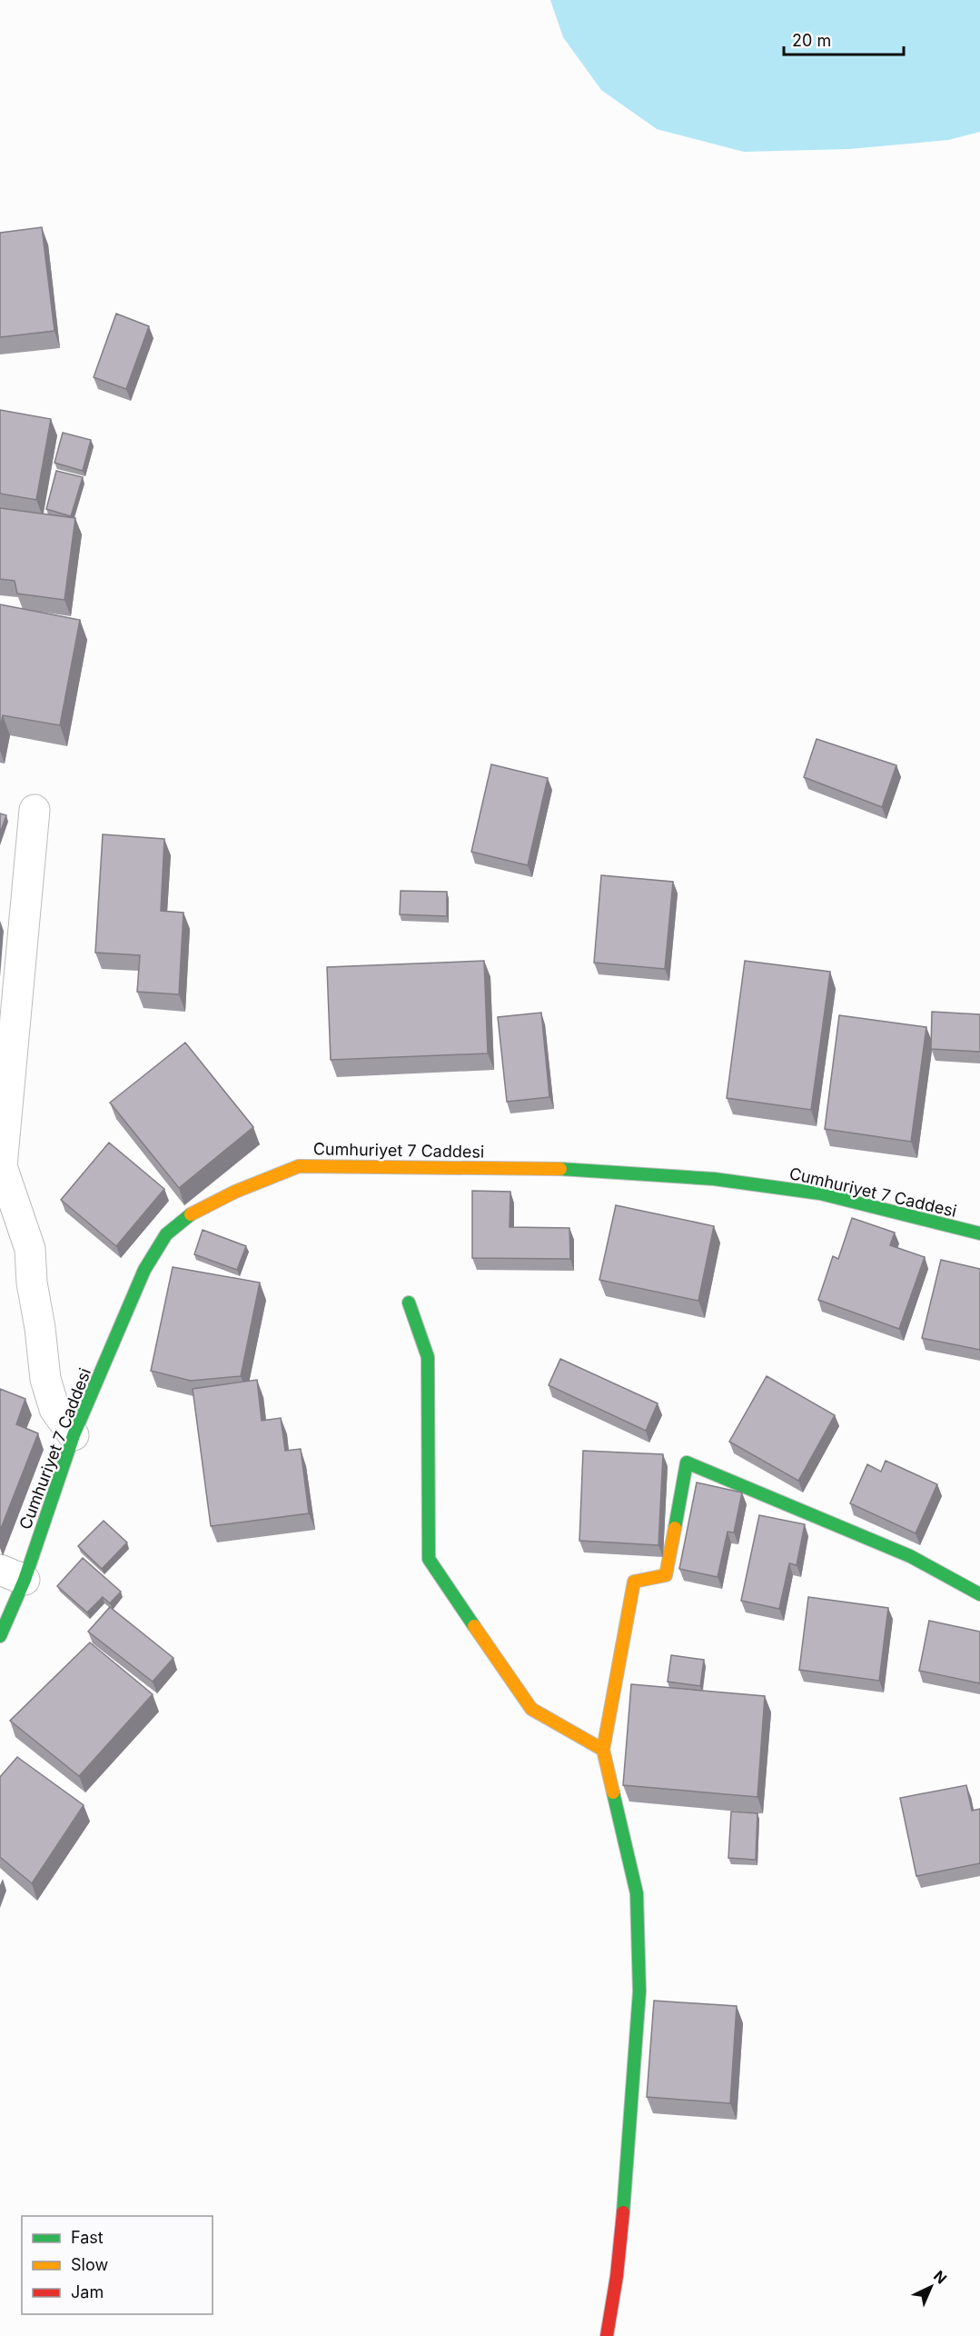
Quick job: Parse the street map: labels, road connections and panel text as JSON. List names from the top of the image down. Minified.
{"streets":{"street":["Cumhuriyet 7 Caddesi"]},"legend":["Fast","Slow","Jam"],"scale_bar":"20 m","north":"top right"}
